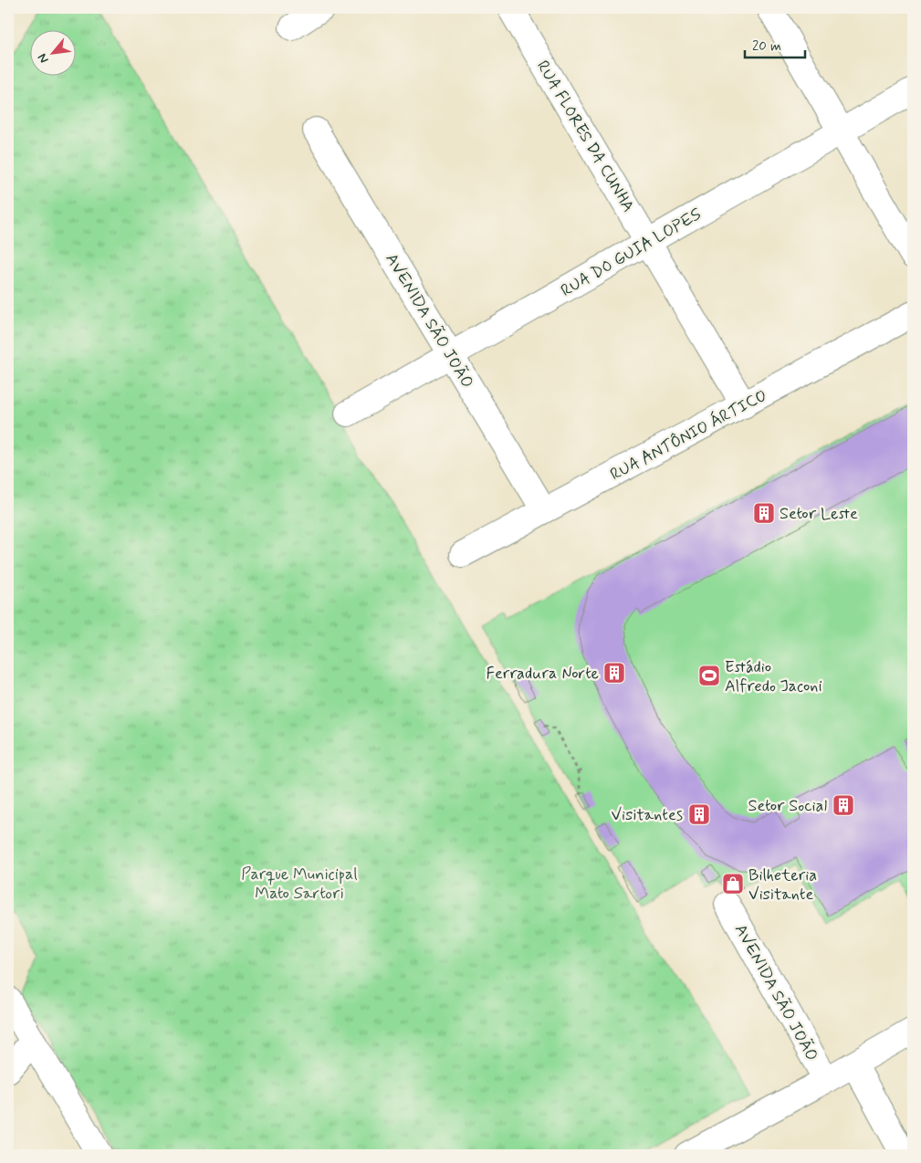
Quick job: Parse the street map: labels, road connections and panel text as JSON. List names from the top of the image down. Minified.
{"streets":{"street":["RUA FLORES DA CUNHA","RUA DO GUIA LOPES","AVENIDA SÃO JOÃO","RUA ANTÔNIO ÁRTICO"]},"crossings":[["RUA FLORES DA CUNHA","RUA DO GUIA LOPES"],["RUA FLORES DA CUNHA","RUA ANTÔNIO ÁRTICO"],["RUA DO GUIA LOPES","AVENIDA SÃO JOÃO"],["AVENIDA SÃO JOÃO","RUA ANTÔNIO ÁRTICO"]],"parks":["Parque Municipal Mato Sartori"],"places":{"building":["Setor Leste","Ferradura Norte","Setor Social","Visitantes"],"sports":["Estádio Alfredo Jaconi"],"shop":["Bilheteria Visitante"]},"scale_bar":"20 m","north":"bottom left"}
